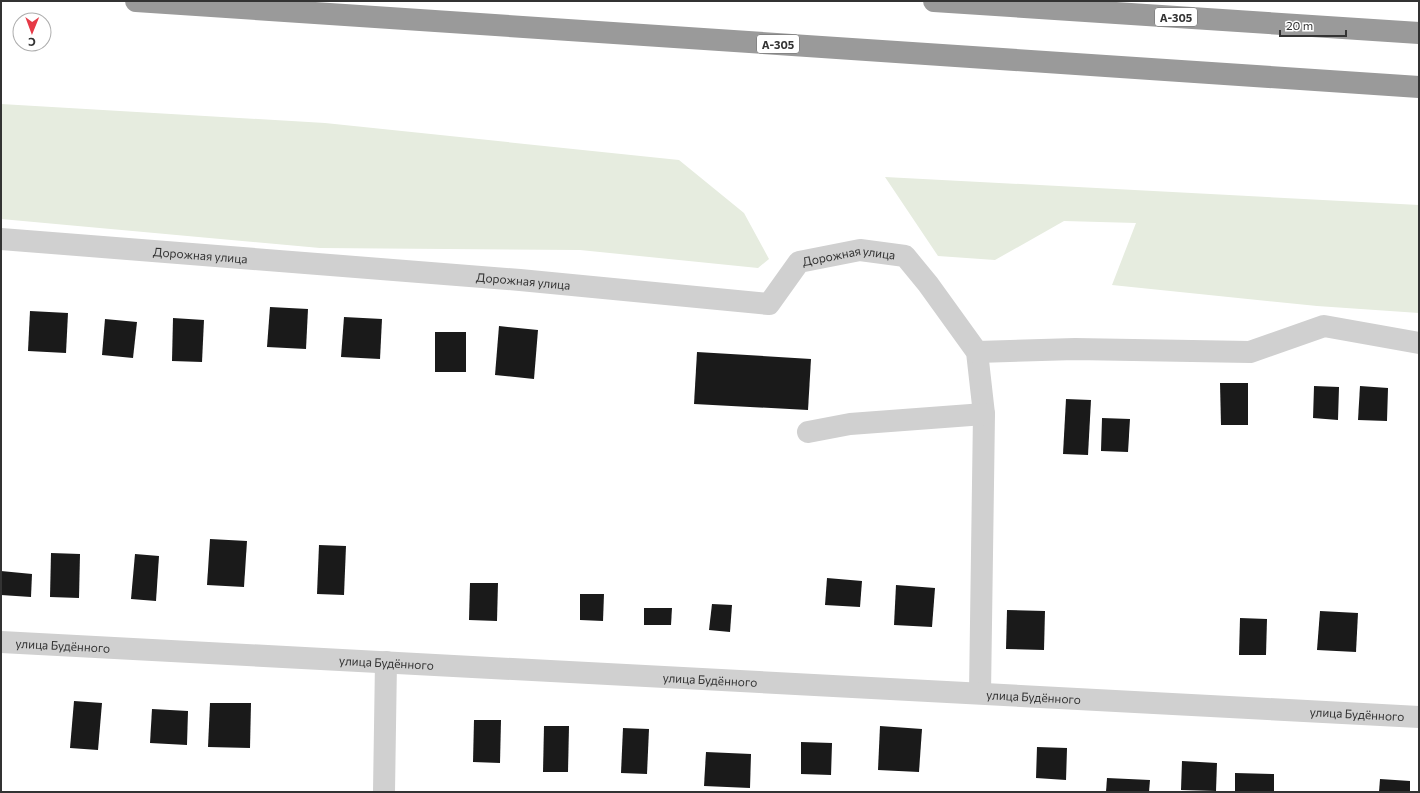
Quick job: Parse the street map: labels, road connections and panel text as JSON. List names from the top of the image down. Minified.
{"streets":{"highway":["А-305"],"street":["Дорожная улица","улица Будённого"]},"scale_bar":"20 m","north":"bottom"}
